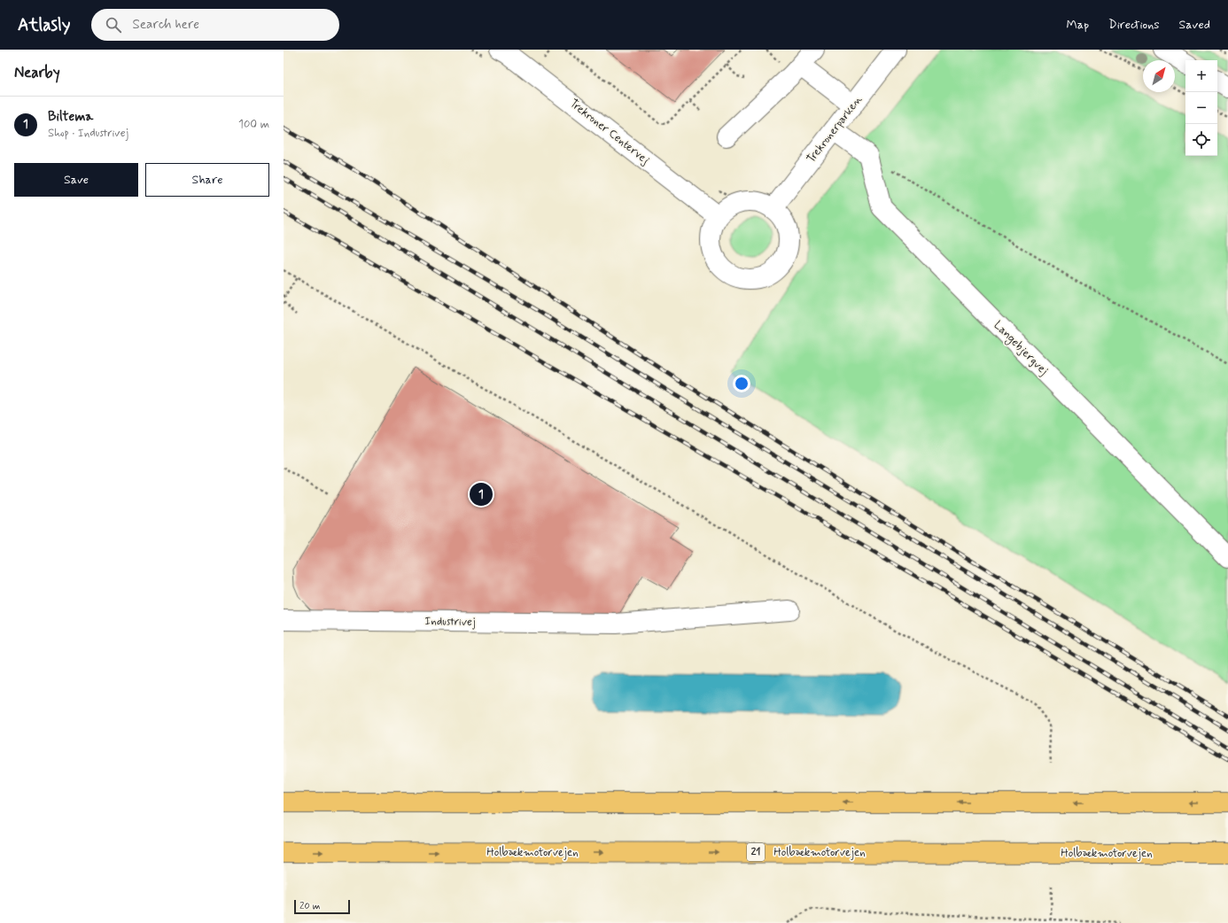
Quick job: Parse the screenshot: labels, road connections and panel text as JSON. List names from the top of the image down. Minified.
{"streets":{"highway":["Holbækmotorvejen","21"],"street":["Trekronerparken","Trekroner Centervej","Langebjergvej","Industrivej"]},"crossings":[["Trekronerparken","Trekroner Centervej"]],"scale_bar":"20 m","north":"top right","page":{"header":"Atlasly","search":"Search here","nav":["Map","Directions","Saved"],"heading":"Nearby","map_buttons":["+","−"],"list":[{"mark":"1","name":"Biltema","note":"Shop · Industrivej","value":"100 m"}],"buttons":["Save","Share"],"pins":"1","scale":"20 m"}}
